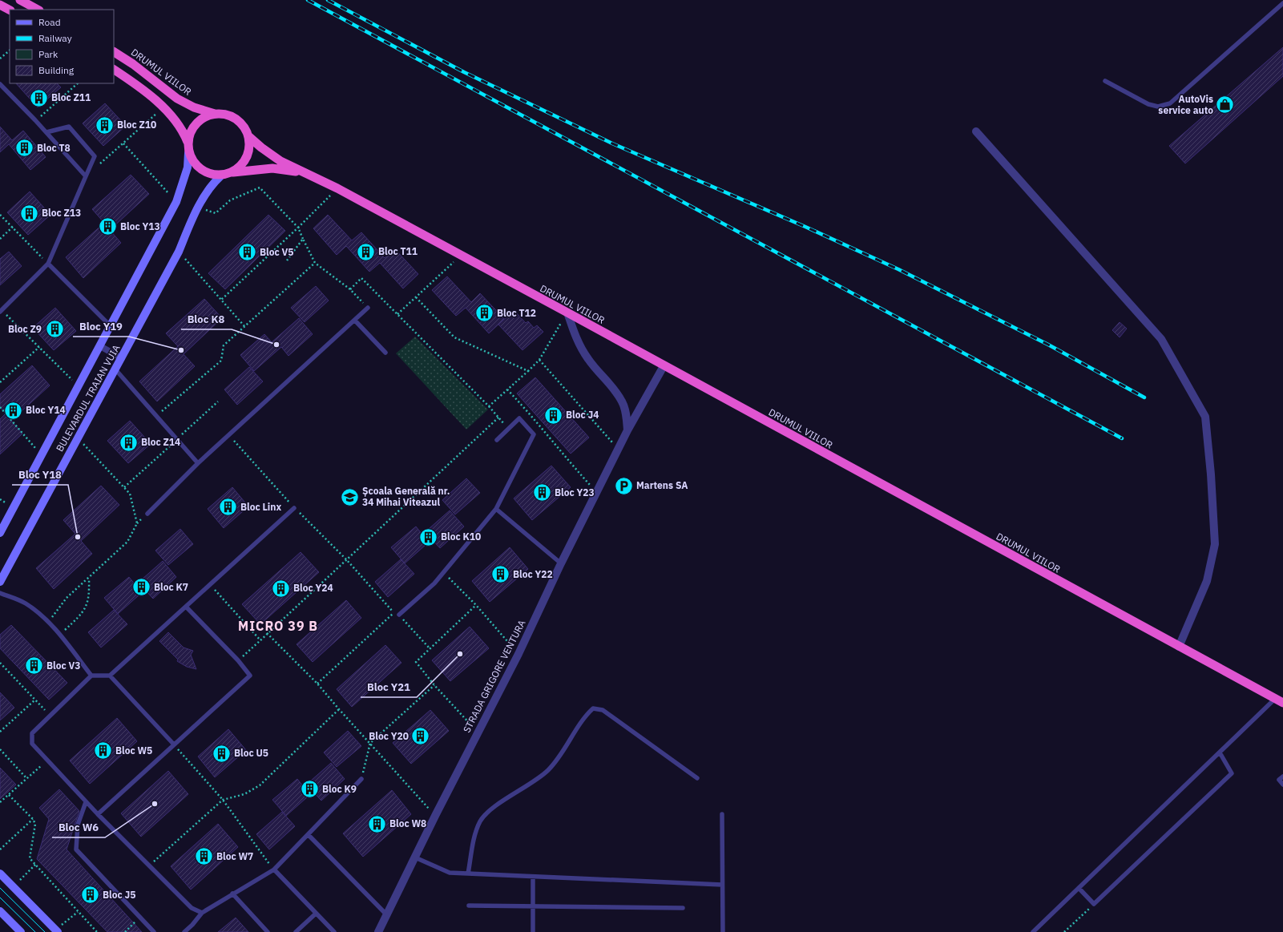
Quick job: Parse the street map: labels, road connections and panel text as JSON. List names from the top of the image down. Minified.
{"streets":{"highway":["DRUMUL VIILOR"],"main road":["BULEVARDUL TRAIAN VUIA"],"street":["STRADA GRIGORE VENTURA"]},"crossings":[["DRUMUL VIILOR","BULEVARDUL TRAIAN VUIA"],["DRUMUL VIILOR","STRADA GRIGORE VENTURA"]],"districts":["MICRO 39 B"],"places":{"building":["Bloc Z11","Bloc Z10","Bloc T8","Bloc Z13","Bloc Y13","Bloc T11","Bloc V5","Bloc T12","Bloc Z9","Bloc Y14","Bloc J4","Bloc Z14","Bloc Y23","Bloc Linx","Bloc K10","Bloc Y22","Bloc K7","Bloc Y24","Bloc V3","Bloc Y20","Bloc W5","Bloc U5","Bloc K9","Bloc W8","Bloc W7","Bloc J5"],"shop":["AutoVis service auto"],"other":["Bloc K8","Bloc Y19","Bloc Y18","Bloc Y21","Bloc W6"],"parking":["Martens SA"],"school or university":["Școala Generală nr. 34 Mihai Viteazul"]},"legend":["Road","Railway","Park","Building"]}
